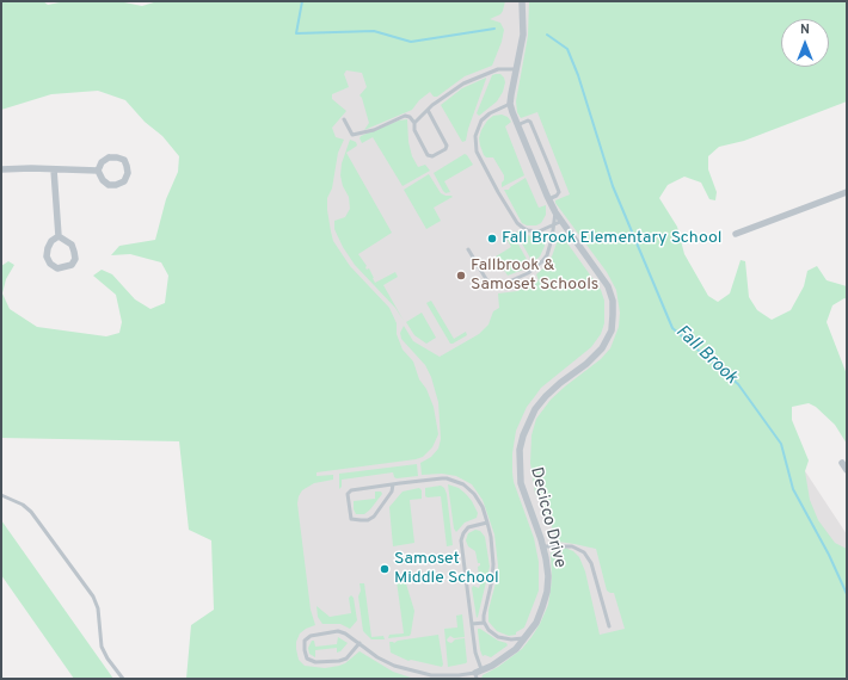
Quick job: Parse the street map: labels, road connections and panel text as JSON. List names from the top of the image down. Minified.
{"streets":{"street":["Decicco Drive"]},"water":["Fall Brook"],"places":["Fall Brook Elementary School","Fallbrook & Samoset Schools","Samoset Middle School"],"north":"top"}
